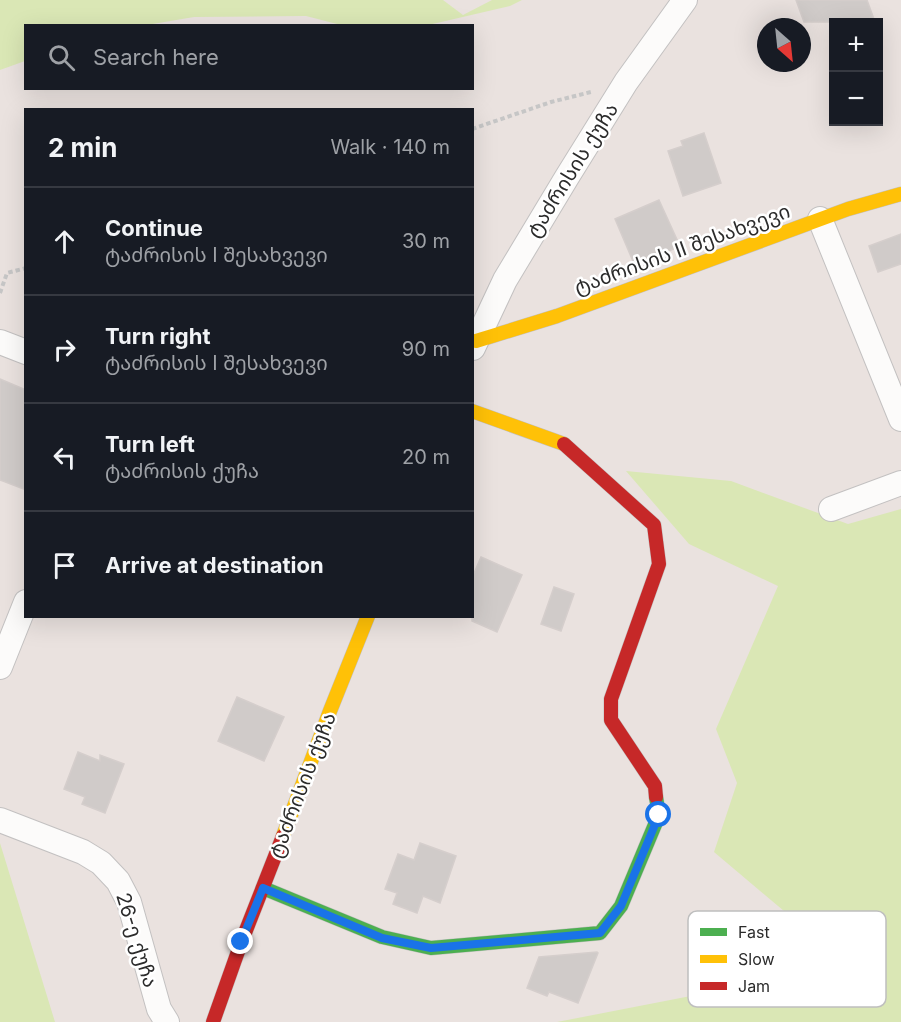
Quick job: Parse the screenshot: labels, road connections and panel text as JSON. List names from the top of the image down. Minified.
{"streets":{"street":["ტაძრისის ქუჩა","ტაძრისის II შესახვევი","26-ე ქუჩა"]},"crossings":[["ტაძრისის ქუჩა","ტაძრისის II შესახვევი"]],"legend":["Fast","Slow","Jam"],"north":"bottom right","page":{"map_buttons":["+","−"],"search":"Search here","heading":["2 min","Walk · 140 m"],"list":[["Continue","ტაძრისის I შესახვევი","30 m"],["Turn right","ტაძრისის I შესახვევი","90 m"],["Turn left","ტაძრისის ქუჩა","20 m"],"Arrive at destination"]}}
